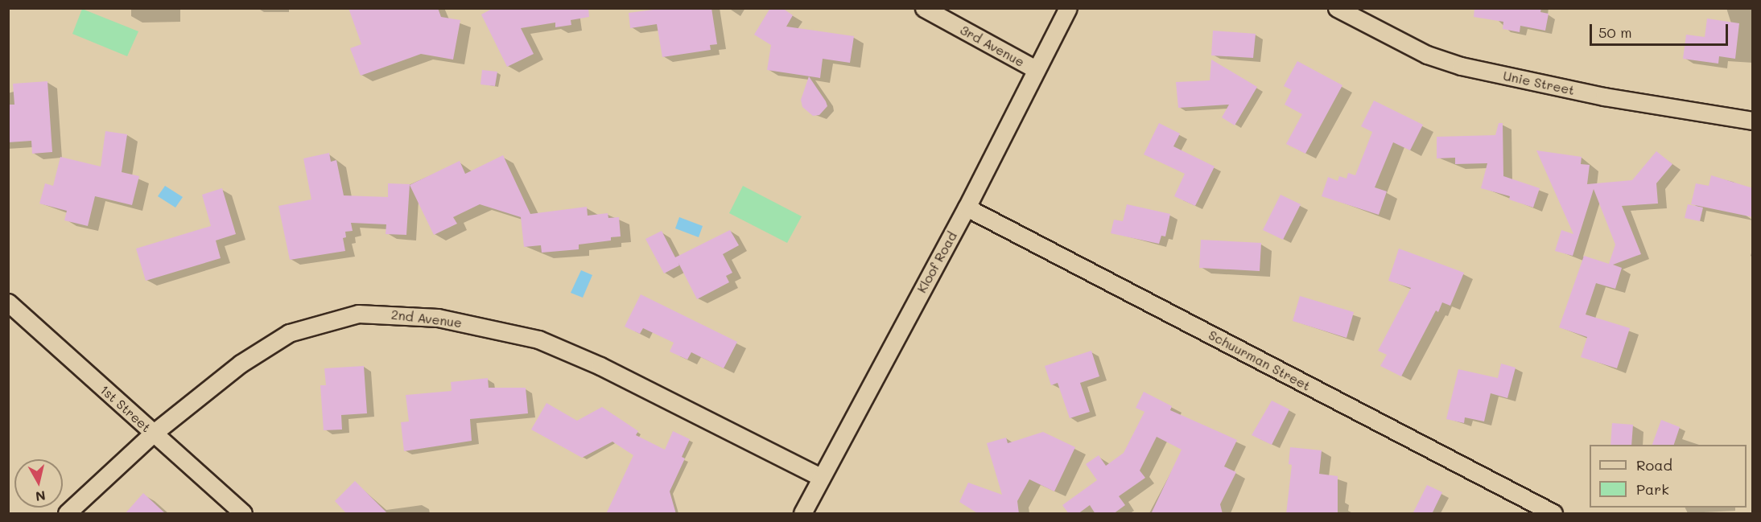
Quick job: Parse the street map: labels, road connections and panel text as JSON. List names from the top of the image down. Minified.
{"streets":{"street":["3rd Avenue","Unie Street","Kloof Road","2nd Avenue","Schuurman Street","1st Street"]},"crossings":[["3rd Avenue","Kloof Road"],["Kloof Road","2nd Avenue"],["Kloof Road","Schuurman Street"],["2nd Avenue","1st Street"]],"legend":["Road","Park"],"scale_bar":"50 m","north":"bottom"}
